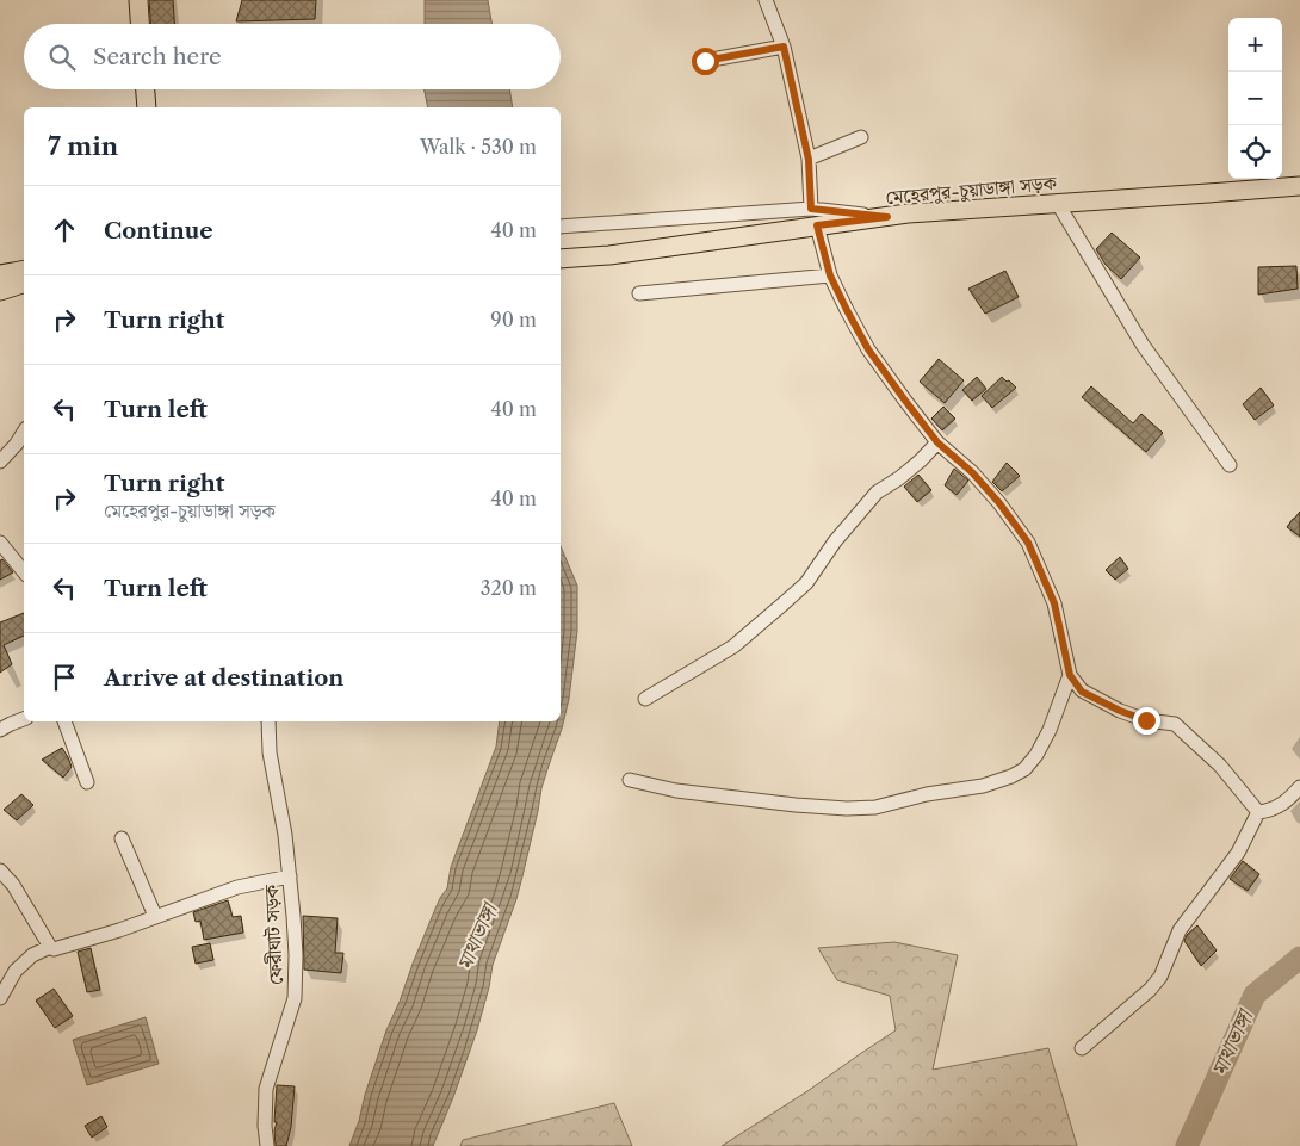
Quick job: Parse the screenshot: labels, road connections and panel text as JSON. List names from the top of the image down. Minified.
{"streets":{"main road":["মেহেরপুর-চুয়াডাঙ্গা সড়ক"],"street":["ফেরীঘাট সড়ক"]},"water":["মাথাভাঙ্গা"],"page":{"map_buttons":["+","−"],"search":"Search here","heading":["7 min","Walk · 530 m"],"list":[["Continue","40 m"],["Turn right","90 m"],["Turn left","40 m"],["Turn right","মেহেরপুর-চুয়াডাঙ্গা সড়ক","40 m"],["Turn left","320 m"],"Arrive at destination"]}}
